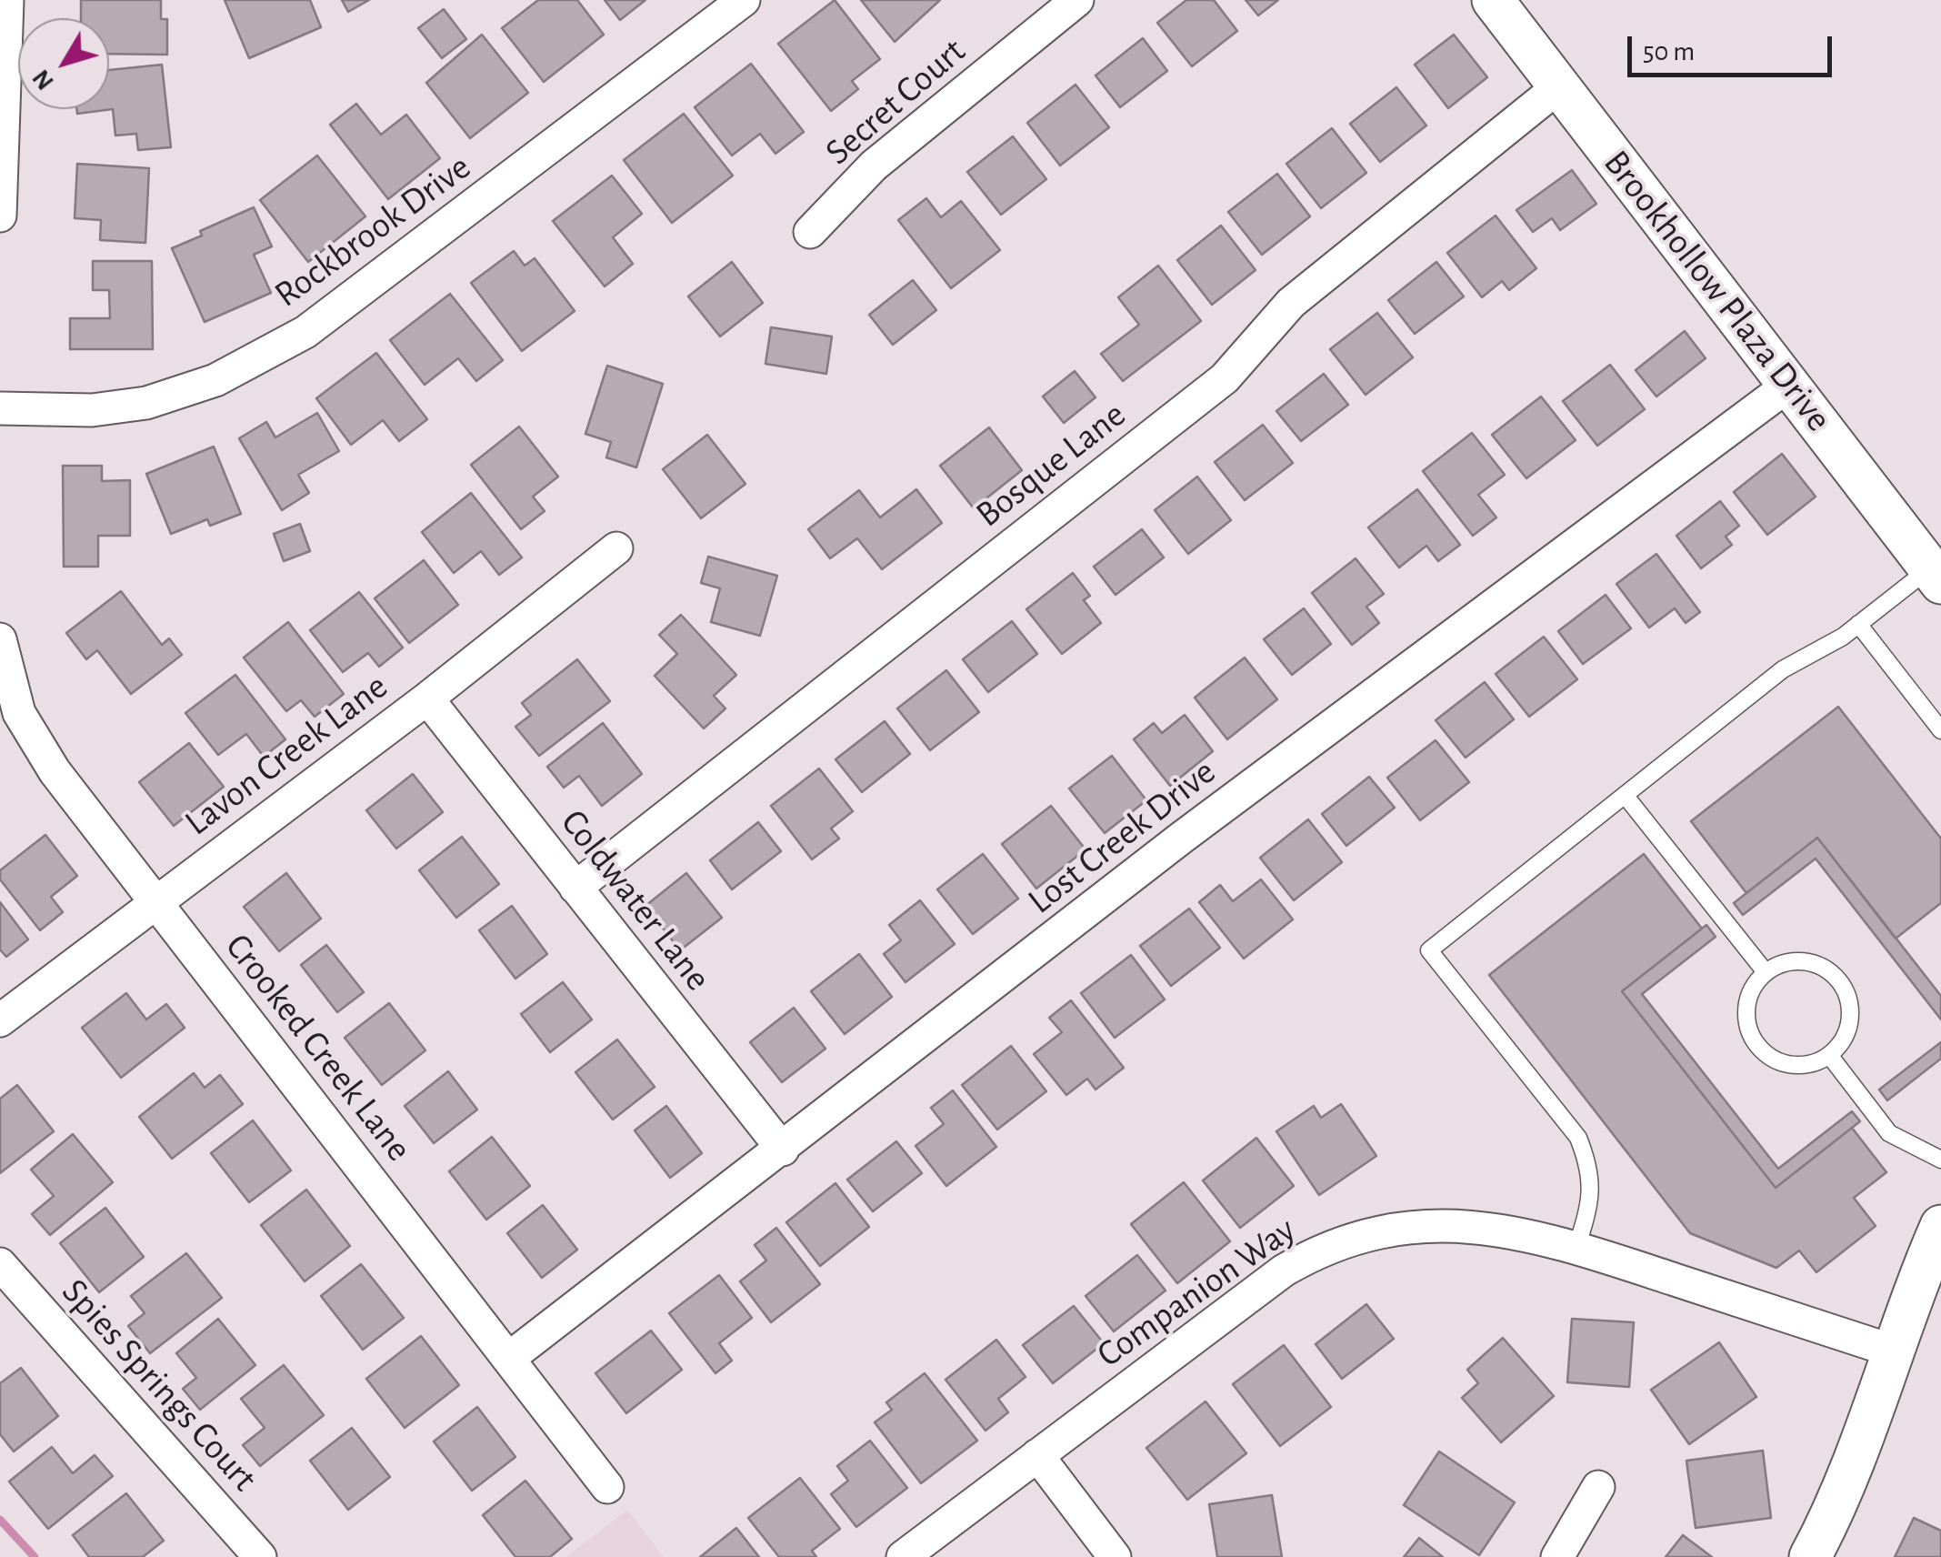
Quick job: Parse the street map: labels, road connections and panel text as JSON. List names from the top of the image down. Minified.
{"streets":{"street":["Secret Court","Rockbrook Drive","Brookhollow Plaza Drive","Bosque Lane","Lavon Creek Lane","Lost Creek Drive","Coldwater Lane","Crooked Creek Lane","Companion Way","Spies Springs Court"]},"crossings":[["Brookhollow Plaza Drive","Bosque Lane"],["Brookhollow Plaza Drive","Lost Creek Drive"],["Bosque Lane","Coldwater Lane"],["Lavon Creek Lane","Coldwater Lane"],["Lavon Creek Lane","Crooked Creek Lane"],["Lost Creek Drive","Coldwater Lane"],["Lost Creek Drive","Crooked Creek Lane"]],"scale_bar":"50 m","north":"bottom left"}
